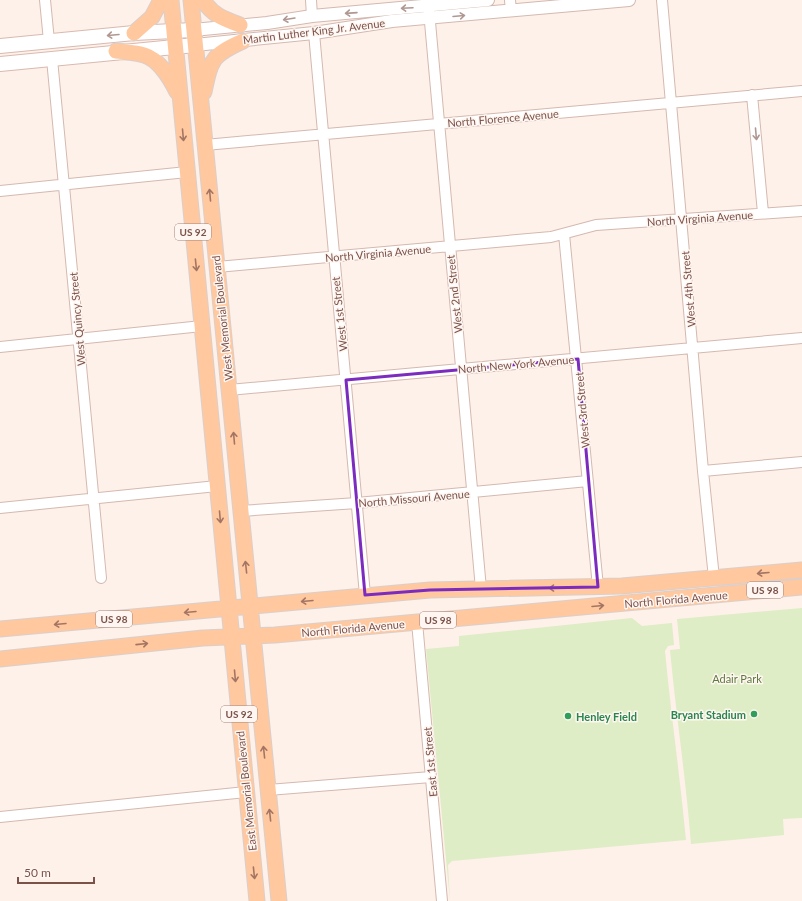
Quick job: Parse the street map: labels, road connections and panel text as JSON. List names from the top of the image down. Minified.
{"streets":{"main road":["Martin Luther King Jr. Avenue","US 92","West Memorial Boulevard","US 98","North Florida Avenue","East Memorial Boulevard"],"street":["North Florence Avenue","North Virginia Avenue","West 4th Street","West 2nd Street","West 1st Street","West Quincy Street","North New York Avenue","West 3rd Street","North Missouri Avenue","East 1st Street"]},"crossings":[["Martin Luther King Jr. Avenue","West 2nd Street"],["Martin Luther King Jr. Avenue","West 1st Street"],["Martin Luther King Jr. Avenue","West Memorial Boulevard"],["Martin Luther King Jr. Avenue","West Quincy Street"],["North Florence Avenue","West 4th Street"],["North Florence Avenue","West 2nd Street"],["North Florence Avenue","West 1st Street"],["North Florence Avenue","West Memorial Boulevard"],["North Virginia Avenue","West 4th Street"],["North Virginia Avenue","West 2nd Street"],["North Virginia Avenue","West 1st Street"],["North Virginia Avenue","West Memorial Boulevard"],["North Virginia Avenue","West 3rd Street"],["West 4th Street","North New York Avenue"],["West 4th Street","North Florida Avenue"],["West 2nd Street","North New York Avenue"],["West 2nd Street","North Missouri Avenue"],["West 2nd Street","North Florida Avenue"],["West 1st Street","North New York Avenue"],["West 1st Street","North Missouri Avenue"],["West 1st Street","North Florida Avenue"],["West Memorial Boulevard","North New York Avenue"],["West Memorial Boulevard","North Missouri Avenue"],["West Memorial Boulevard","North Florida Avenue"],["West Memorial Boulevard","East Memorial Boulevard"],["North New York Avenue","West 3rd Street"],["West 3rd Street","North Missouri Avenue"],["West 3rd Street","North Florida Avenue"],["North Florida Avenue","East 1st Street"],["North Florida Avenue","East Memorial Boulevard"]],"parks":["Adair Park"],"places":["Bryant Stadium","Henley Field"],"scale_bar":"50 m"}
